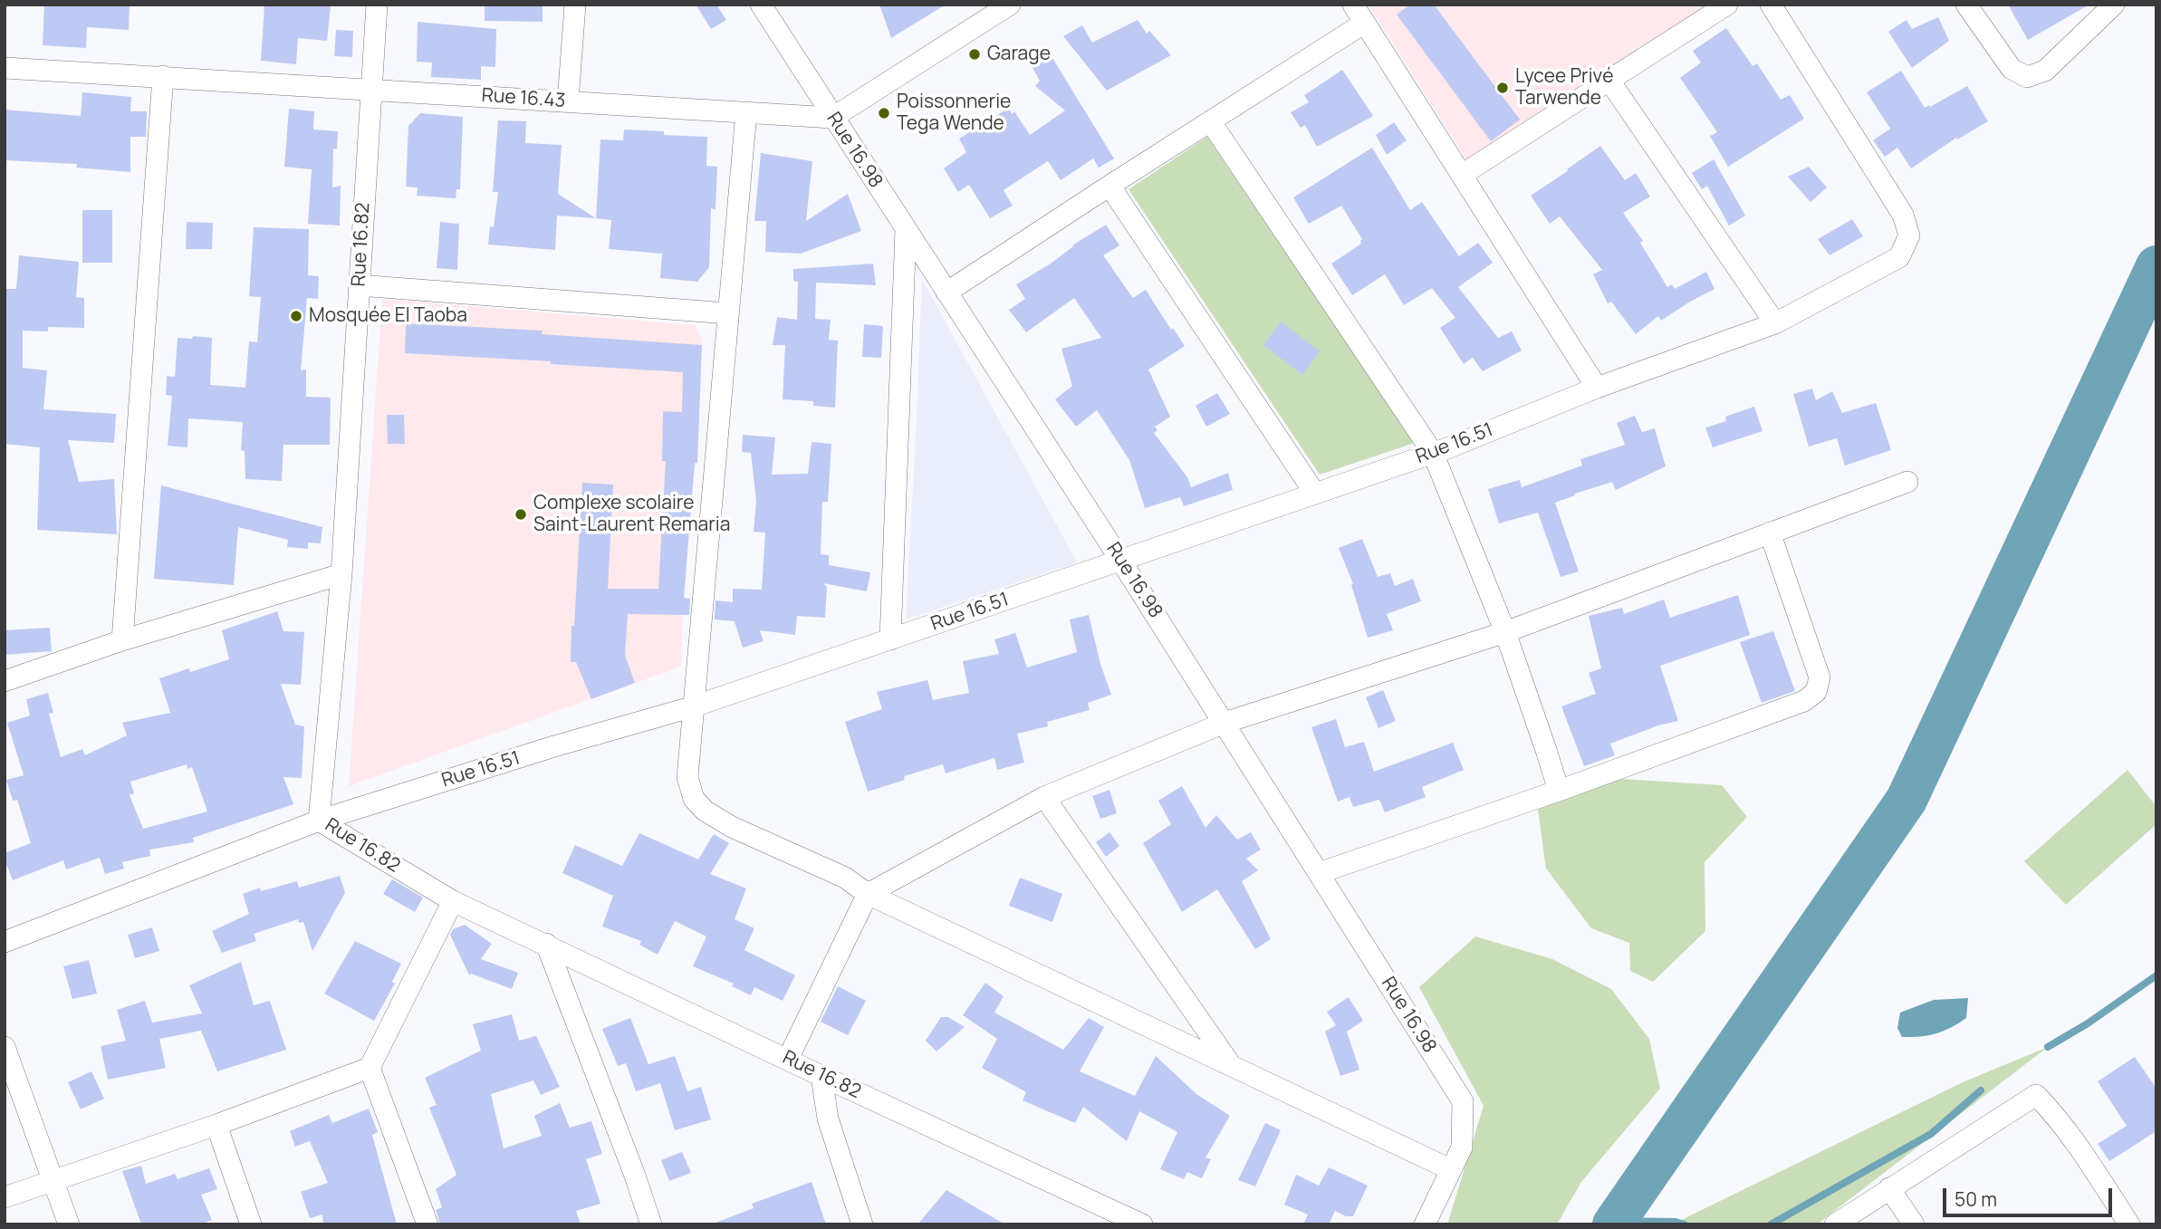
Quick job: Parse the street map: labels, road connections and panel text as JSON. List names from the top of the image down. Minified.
{"streets":{"street":["Rue 16.43","Rue 16.98","Rue 16.82","Rue 16.51"]},"crossings":[["Rue 16.43","Rue 16.98"],["Rue 16.43","Rue 16.82"],["Rue 16.98","Rue 16.51"],["Rue 16.82","Rue 16.51"]],"places":["Garage","Lycee Privé Tarwende","Poissonnerie Tega Wende","Mosquée El Taoba","Complexe scolaire Saint-Laurent Remaria"],"scale_bar":"50 m"}
